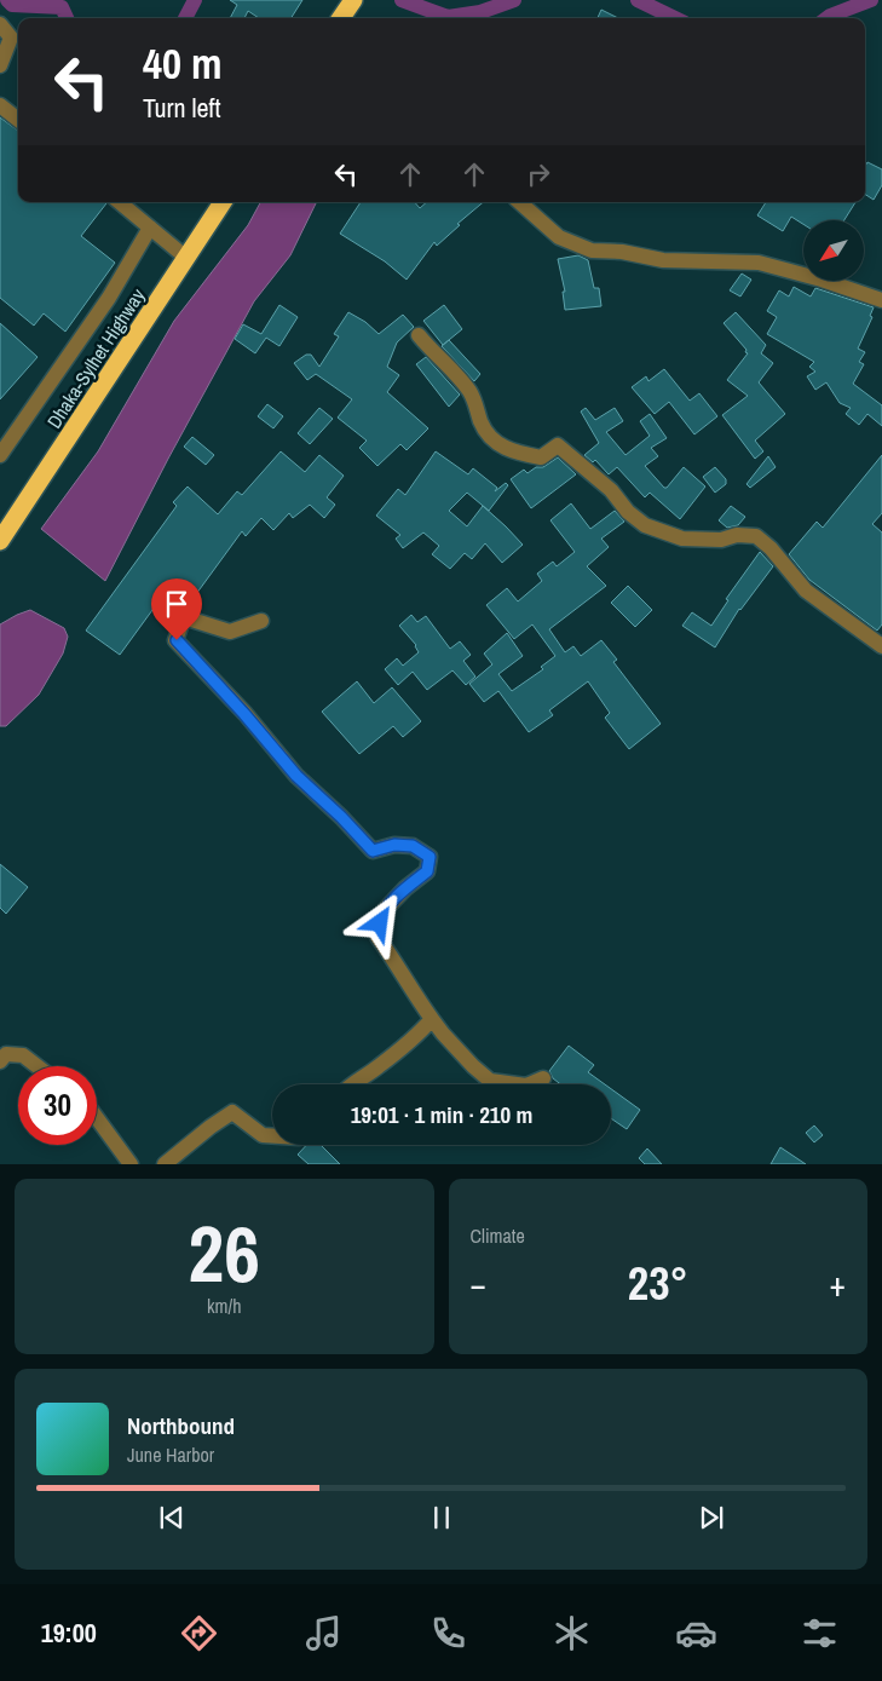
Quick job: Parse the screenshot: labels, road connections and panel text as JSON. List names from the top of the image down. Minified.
{"streets":{"highway":["Dhaka-Sylhet Highway"]},"north":"bottom left","page":{"turn":["40 m","Turn left"],"limit":"30","trip":"19:01 · 1 min · 210 m","tile":[["26","km/h"],"Climate"],"heat":["−","23°","+"],"song":["Northbound","June Harbor"],"tabs":"19:00"}}
